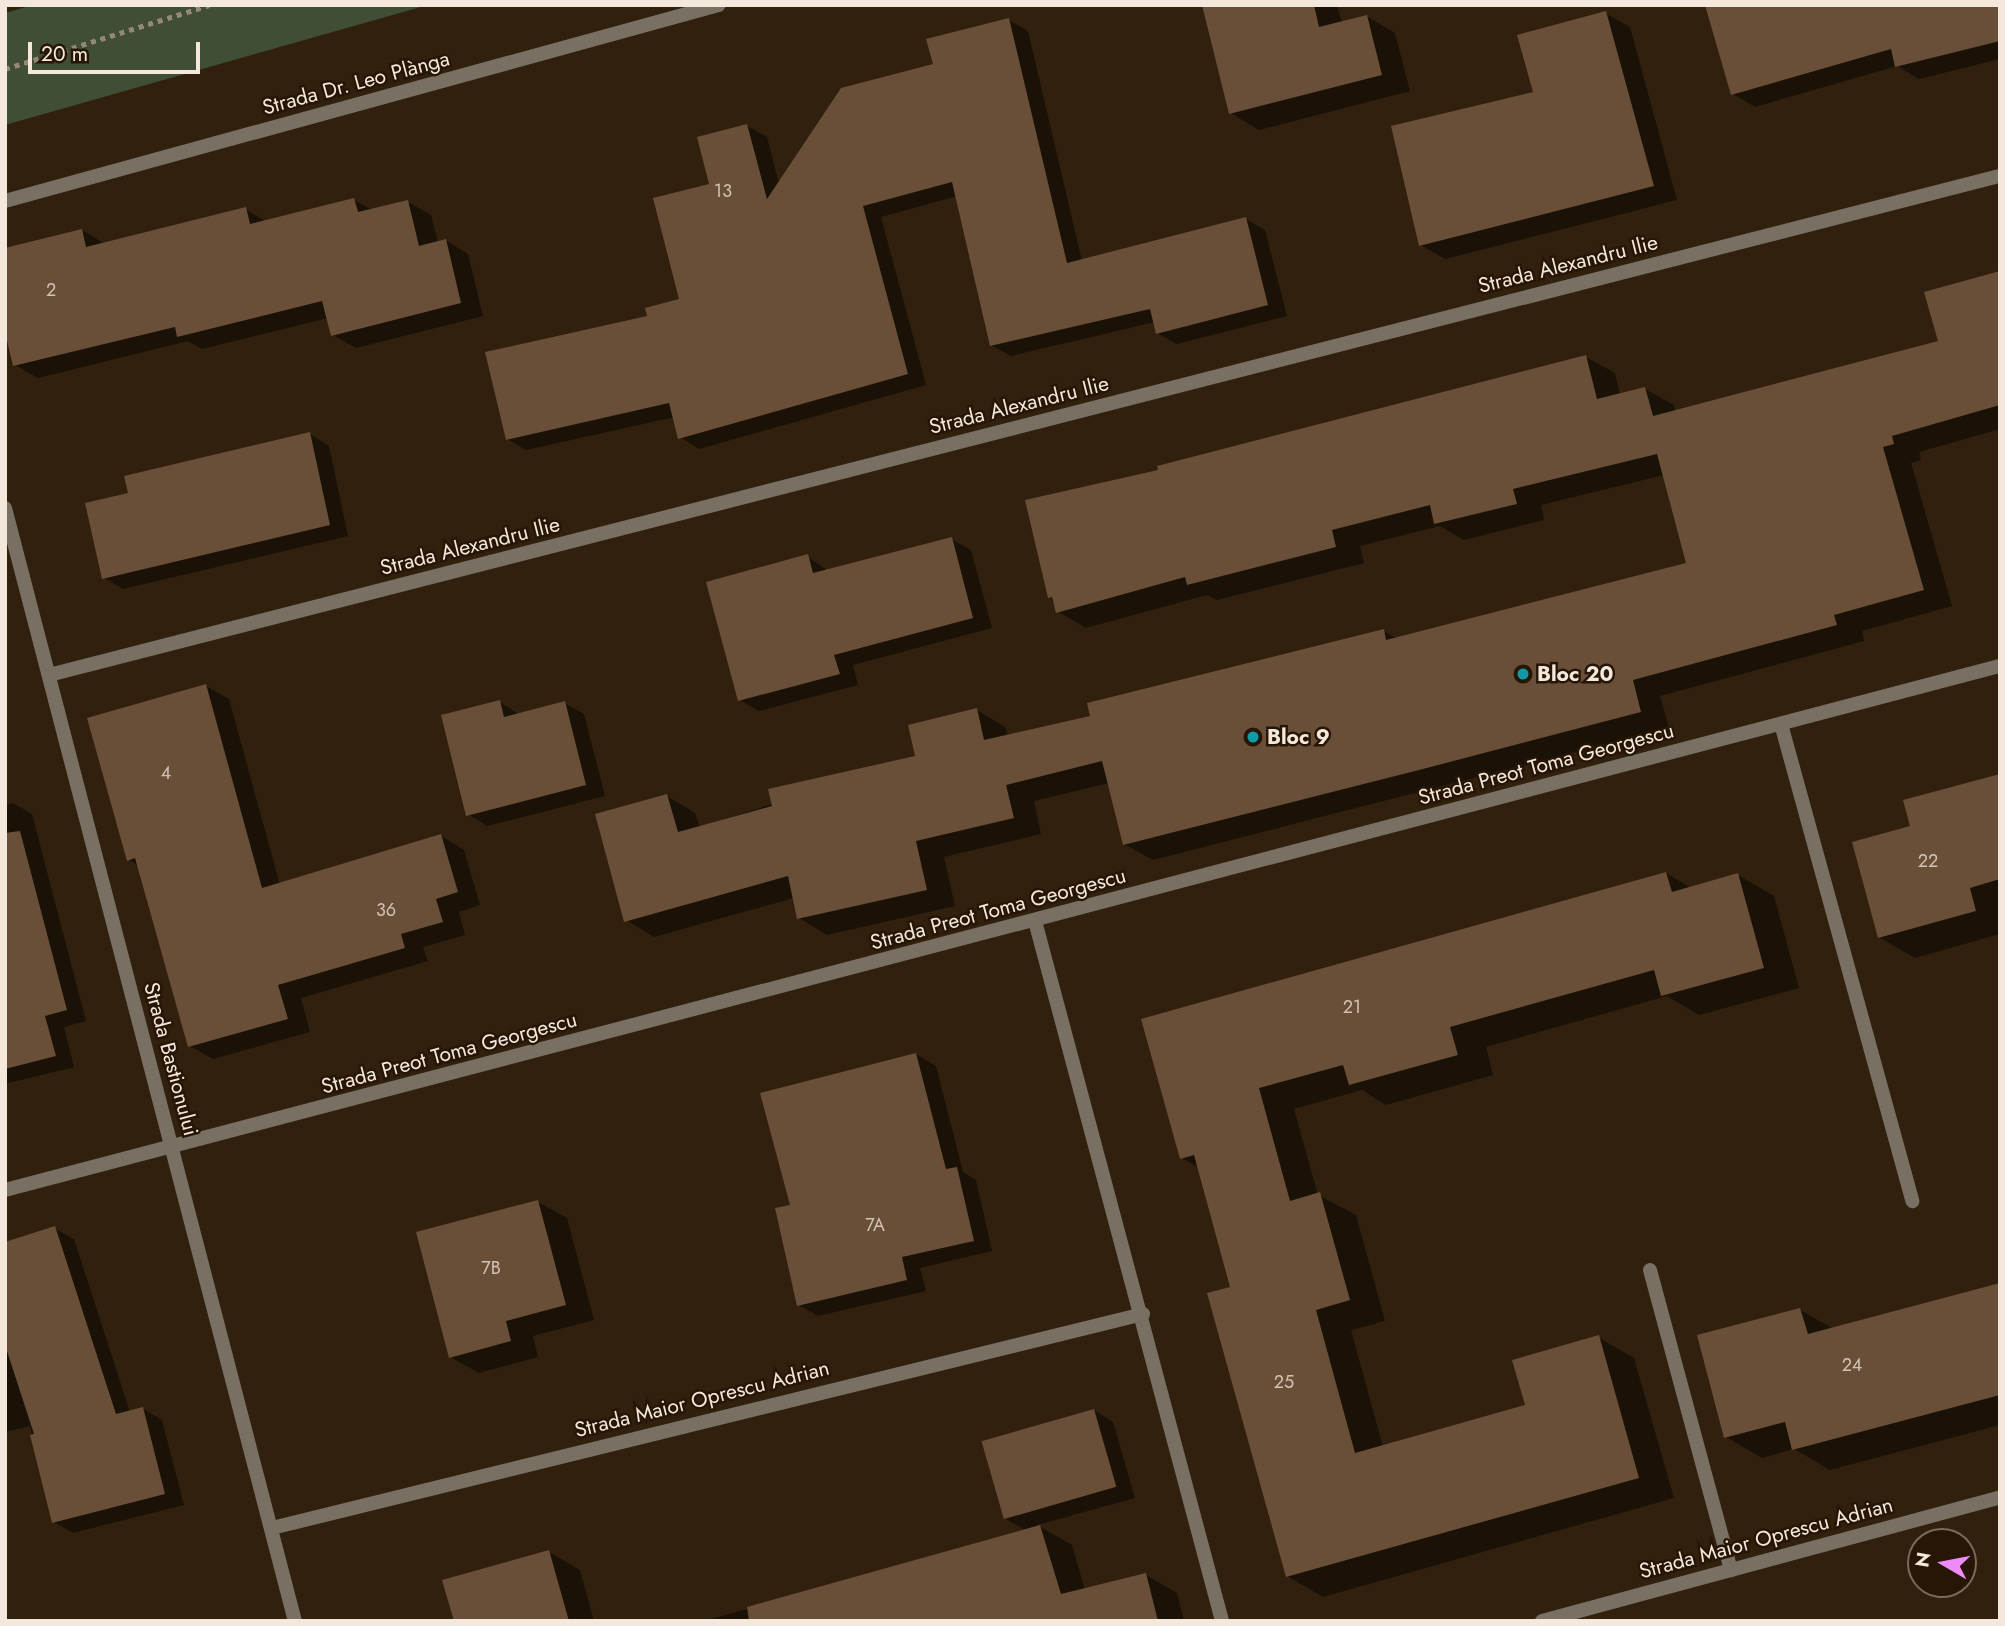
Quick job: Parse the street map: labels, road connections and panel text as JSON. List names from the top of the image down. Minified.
{"streets":{"street":["Strada Dr. Leo Plànga","Strada Alexandru Ilie","Strada Preot Toma Georgescu","Strada Bastionului","Strada Maior Oprescu Adrian"]},"crossings":[["Strada Alexandru Ilie","Strada Bastionului"],["Strada Preot Toma Georgescu","Strada Bastionului"],["Strada Bastionului","Strada Maior Oprescu Adrian"]],"places":["Bloc 20","Bloc 9"],"house_numbers":["13","2","4","22","36","21","7A","7B","24","25"],"scale_bar":"20 m","north":"left"}
